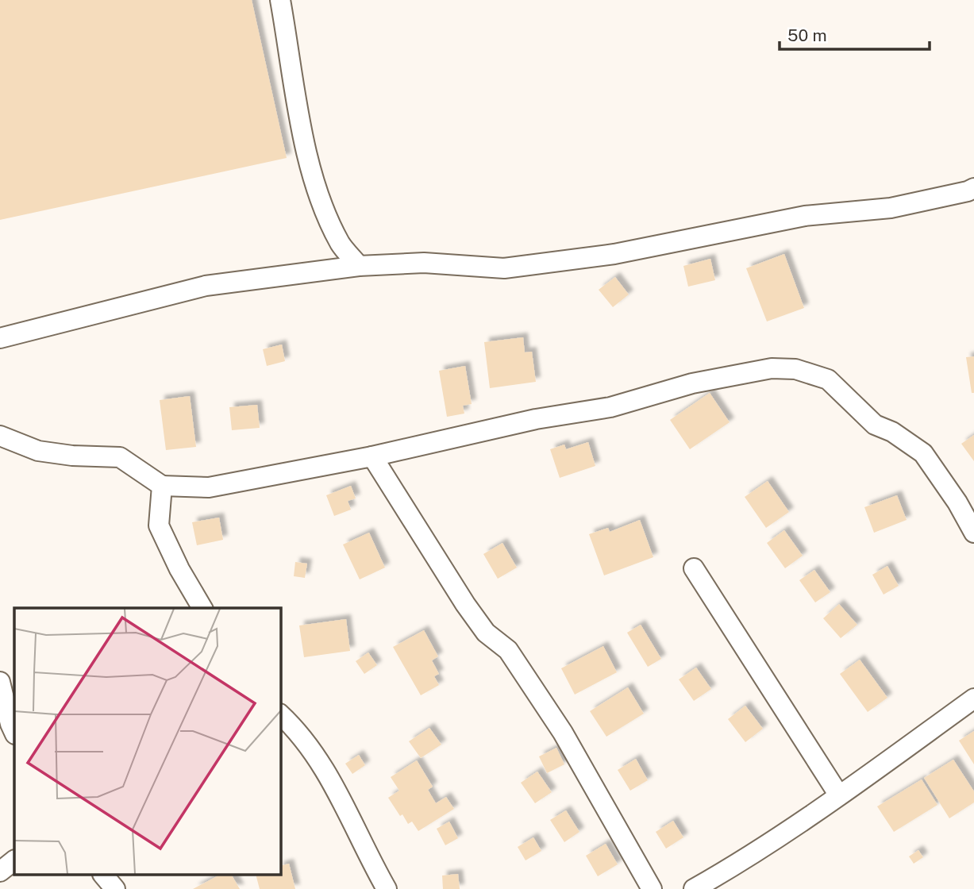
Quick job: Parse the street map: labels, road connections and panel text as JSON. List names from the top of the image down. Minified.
{"scale_bar":"50 m"}
